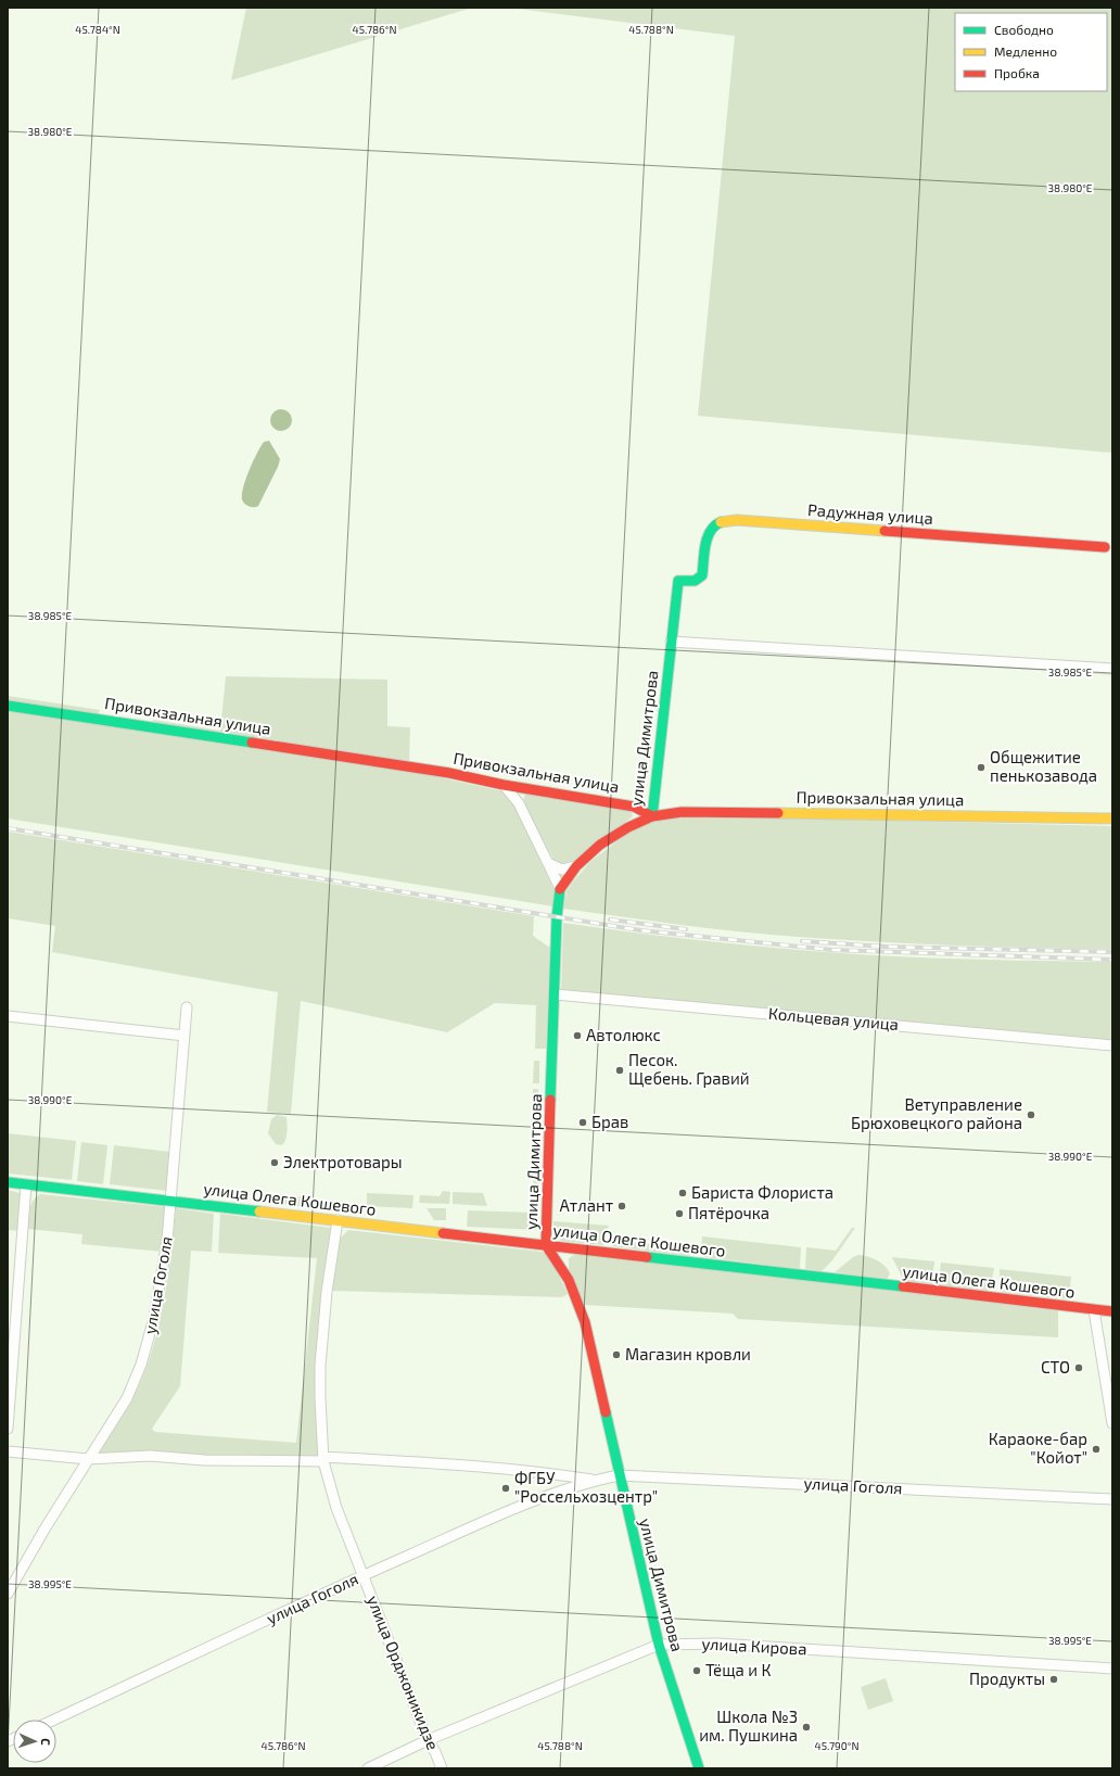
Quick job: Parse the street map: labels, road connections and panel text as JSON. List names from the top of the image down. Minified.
{"streets":{"street":["Радужная улица","Привокзальная улица","улица Димитрова","Кольцевая улица","улица Олега Кошевого","улица Гоголя","улица Кирова","улица Орджоникидзе"]},"crossings":[["Радужная улица","улица Димитрова"],["Привокзальная улица","улица Димитрова"],["улица Димитрова","Кольцевая улица"],["улица Димитрова","улица Олега Кошевого"],["улица Димитрова","улица Гоголя"],["улица Димитрова","улица Кирова"],["улица Олега Кошевого","улица Гоголя"],["улица Олега Кошевого","улица Орджоникидзе"],["улица Гоголя","улица Орджоникидзе"],["улица Кирова","улица Орджоникидзе"]],"places":["Общежитие пенькозавода","Автолюкс","Песок. Щебень. Гравий","Ветуправление Брюховецкого района","Брав","Электротовары","Бариста Флориста","Атлант","Пятёрочка","Магазин кровли","СТО","Караоке-бар \"Койот\"","ФГБУ \"Россельхозцентр\"","Тёща и К","Продукты","Школа №3 им. Пушкина"],"legend":["Свободно","Медленно","Пробка"],"north":"right","coordinates":["45.784°N","45.786°N","45.788°N","38.980°E","38.985°E","38.990°E","38.995°E","45.790°N"]}
